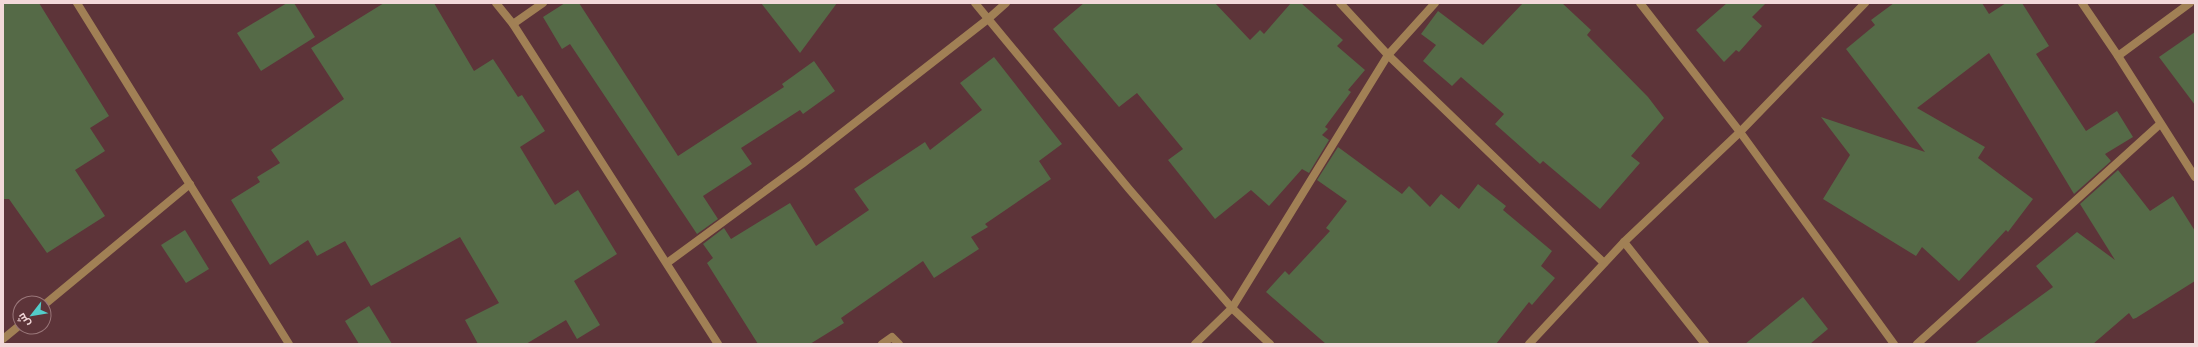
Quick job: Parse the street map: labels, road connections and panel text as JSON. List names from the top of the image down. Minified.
{"north":"bottom left"}
